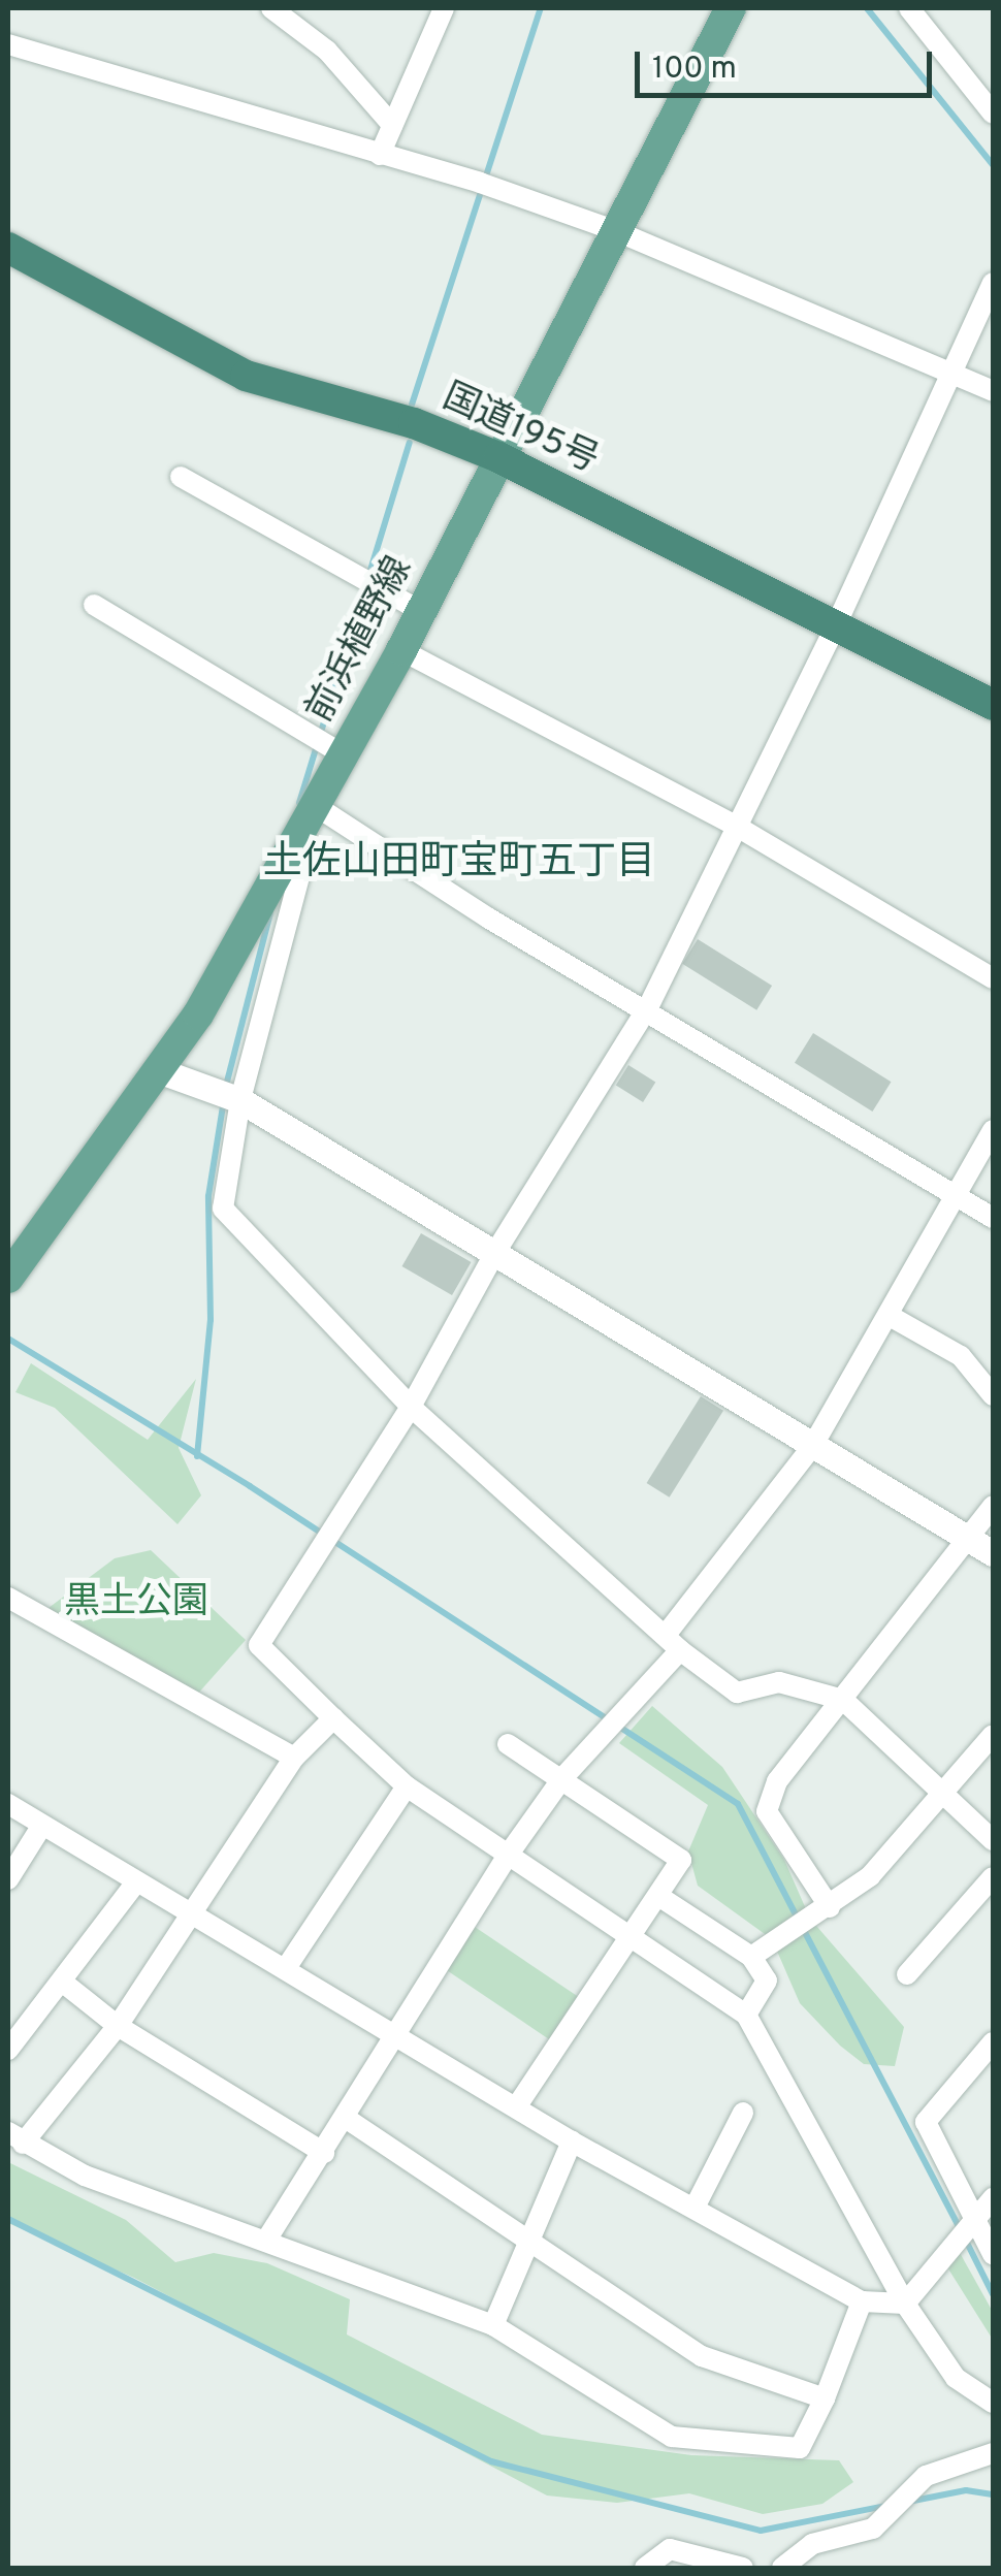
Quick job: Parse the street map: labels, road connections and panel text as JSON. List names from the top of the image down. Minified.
{"streets":{"highway":["国道195号"],"main road":["前浜植野線"]},"crossings":[["国道195号","前浜植野線"]],"districts":["土佐山田町宝町五丁目"],"parks":["黒土公園"],"scale_bar":"100 m"}
